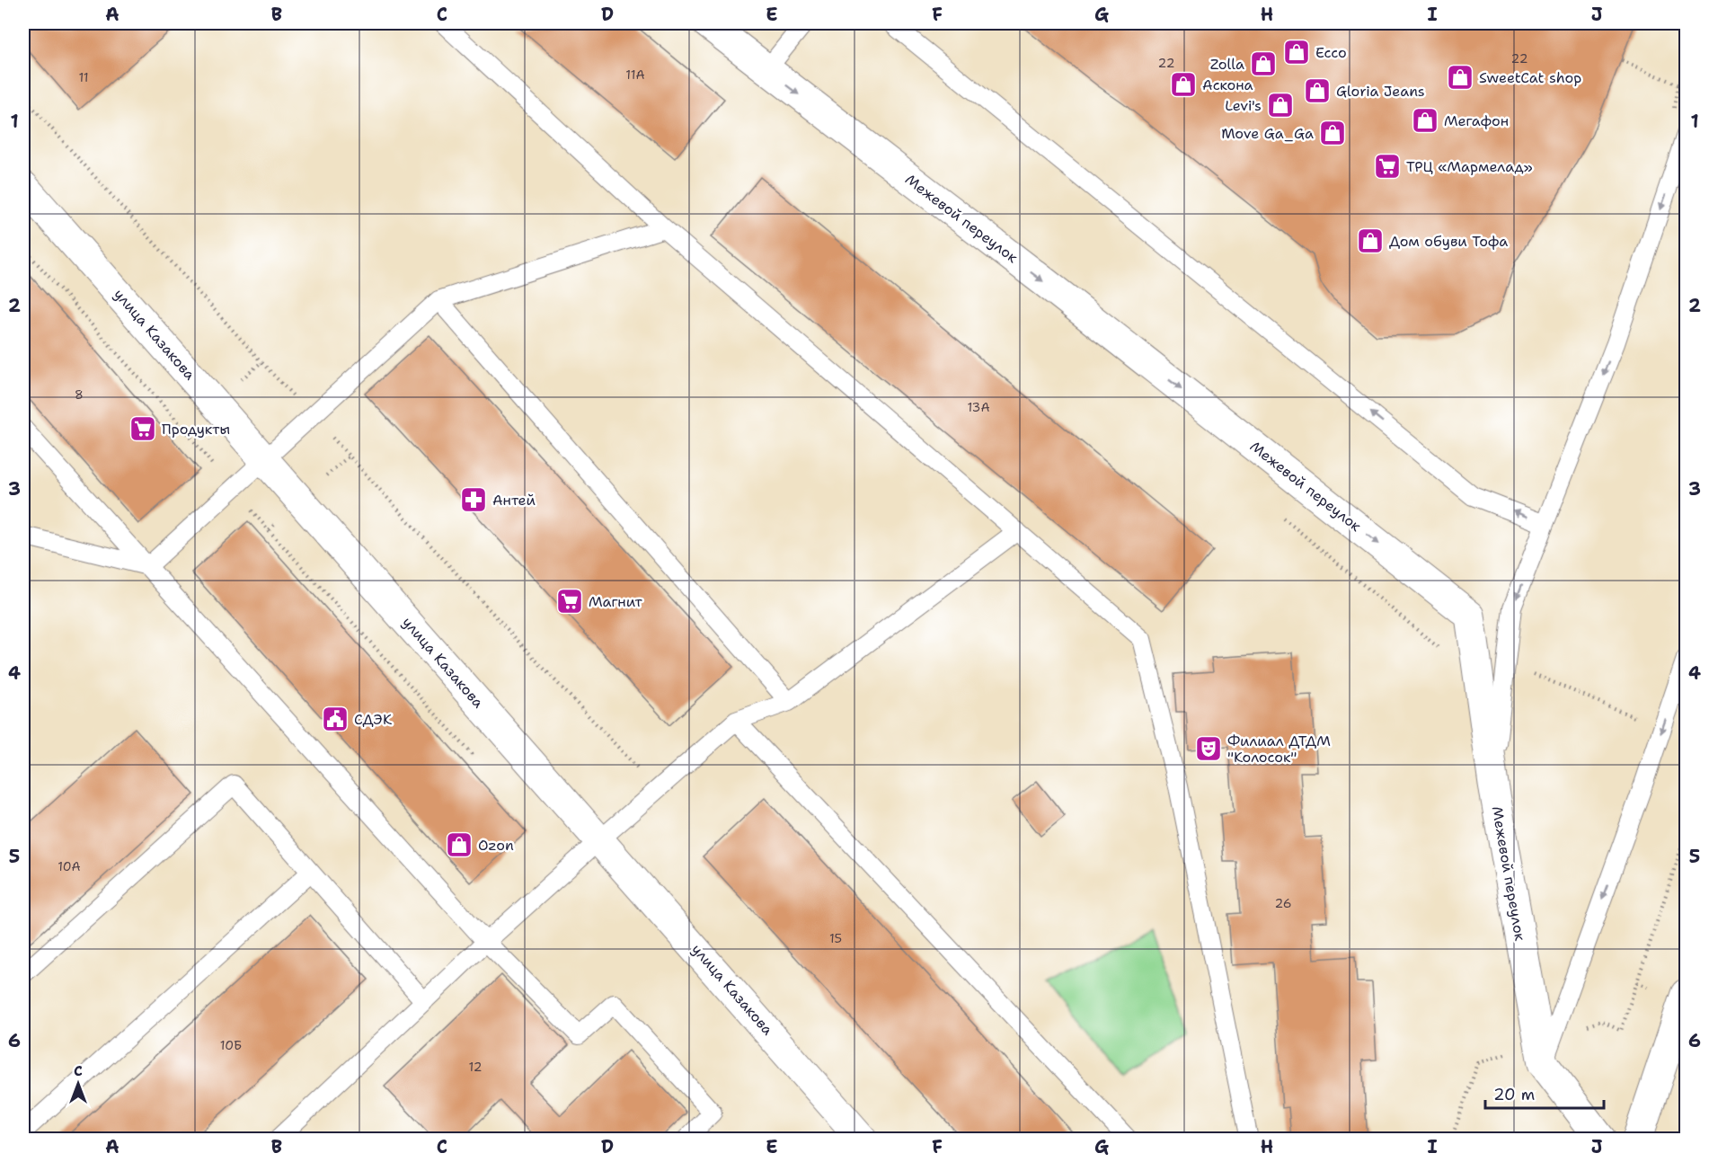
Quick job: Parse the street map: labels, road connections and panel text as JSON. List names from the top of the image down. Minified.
{"streets":{"street":["Межевой переулок","улица Казакова"]},"one_way":["Межевой переулок"],"places":{"shop":["Ecco","Zolla","SweetCat shop","Аскона","Gloria Jeans","Levi's","Мегафон","Move Ga_Ga","Дом обуви Тофа","Ozon"],"supermarket":["ТРЦ «Мармелад»","Продукты","Магнит"],"pharmacy":["Антей"],"public building":["СДЭК"],"theatre":["Филиал ДТДМ \"Колосок\""]},"house_numbers":["22","22","11А","11","8","13А","10А","26","15","10Б","12"],"scale_bar":"20 m","north":"top","grid":{"columns":["A","B","C","D","E","F","G","H","I","J"],"rows":["1","2","3","4","5","6"]}}
